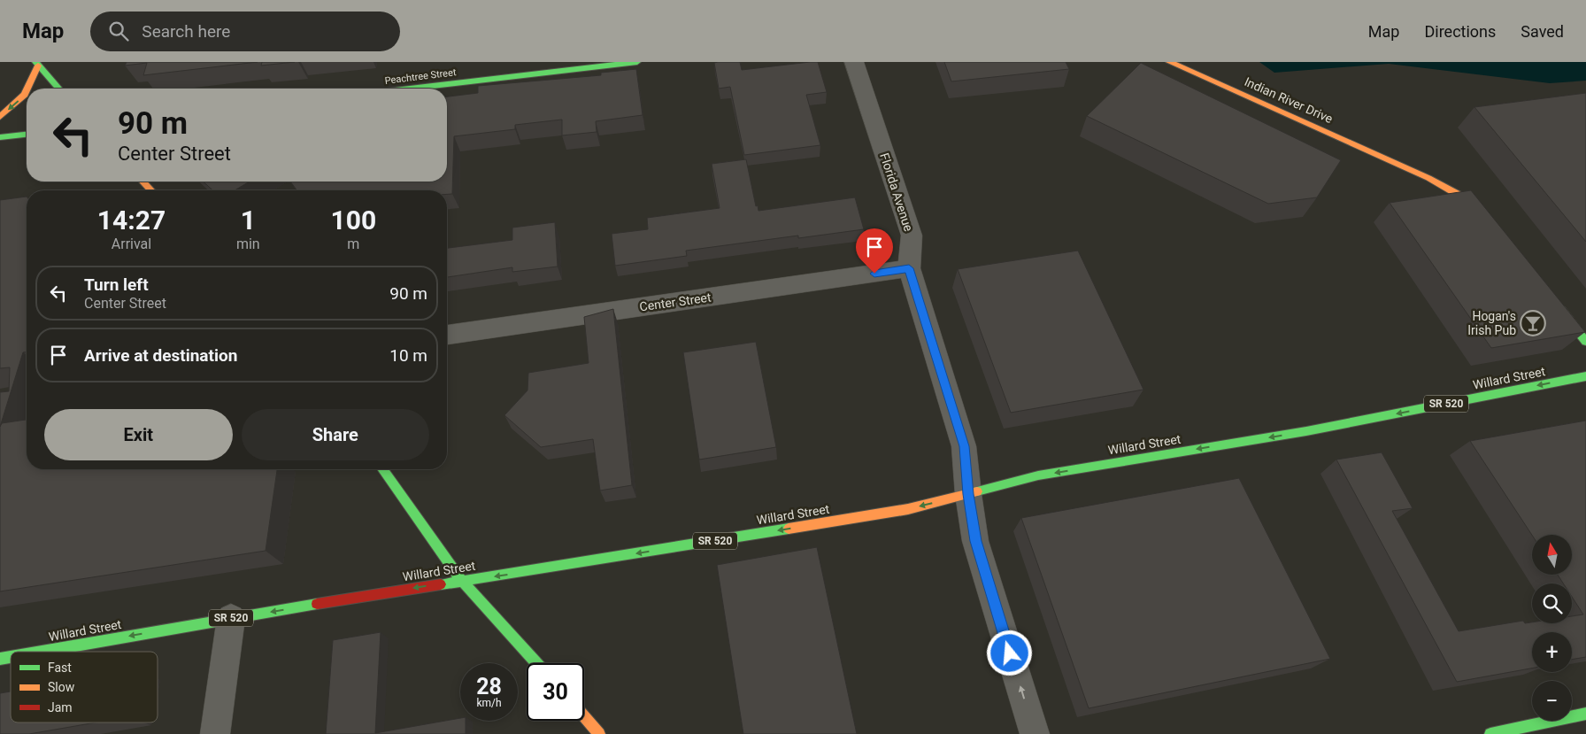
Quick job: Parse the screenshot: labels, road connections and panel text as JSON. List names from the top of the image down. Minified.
{"streets":{"main road":["Peachtree Street","Indian River Drive","Willard Street","SR 520"],"street":["Florida Avenue","Center Street"]},"crossings":[["Florida Avenue","Center Street"],["Florida Avenue","Willard Street"]],"one_way":["Florida Avenue","Willard Street"],"places":{"bar":["Hogan's Irish Pub"]},"legend":["Fast","Slow","Jam"],"north":"top","page":{"header":"Map","search":"Search here","nav":["Map","Directions","Saved"],"turn":["90 m","Center Street"],"eta":["14:27","Arrival","1","min","100","m"],"list":[{"name":"Turn left","note":"Center Street","value":"90 m"},{"name":"Arrive at destination","value":"10 m"}],"buttons":["Exit","Share"],"map_buttons":["+","−"],"speed":"28 km/h","limit":"30"}}
